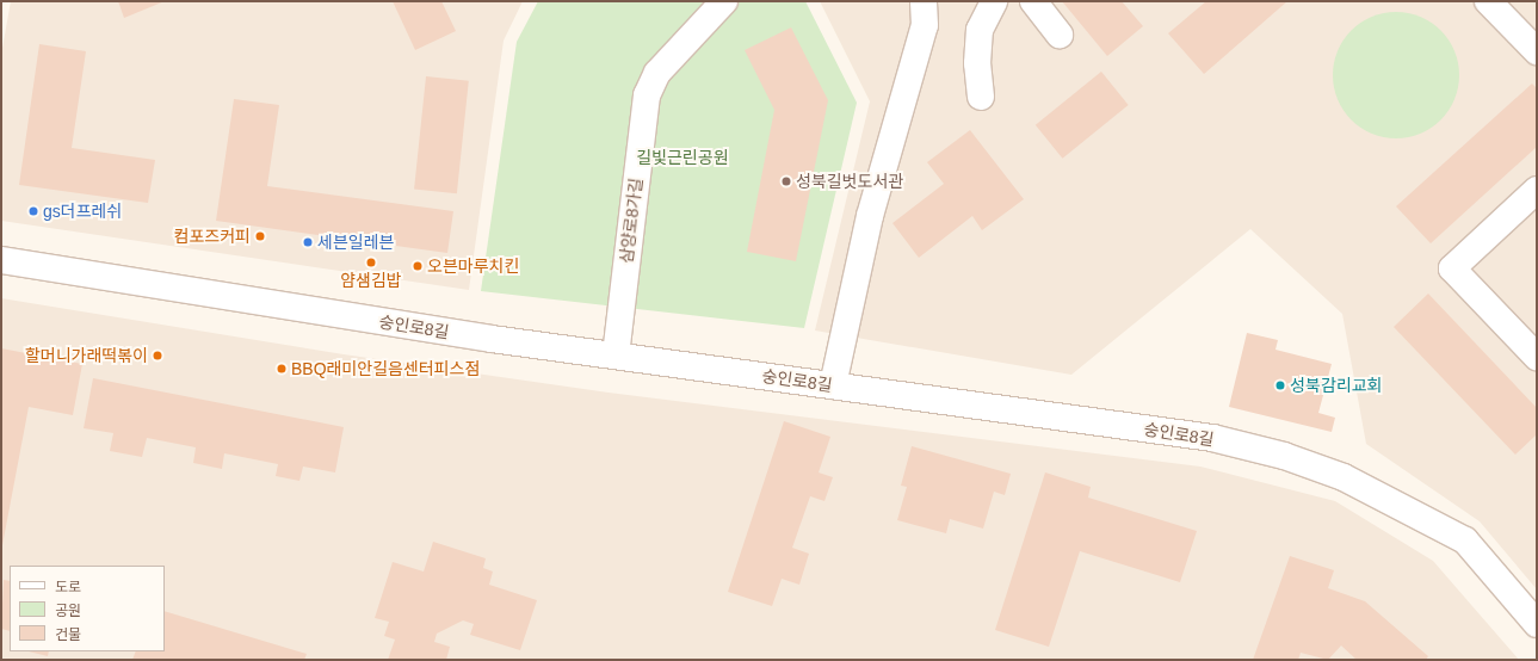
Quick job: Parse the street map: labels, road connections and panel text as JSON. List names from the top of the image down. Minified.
{"streets":{"street":["삼양로8가길","숭인로8길"]},"crossings":[["삼양로8가길","숭인로8길"]],"parks":["길빛근린공원"],"places":["성북길벗도서관","gs더프레쉬","컴포즈커피","세븐일레븐","얌샘김밥","오븐마루치킨","할머니가래떡볶이","BBQ래미안길음센터피스점","성북감리교회"],"legend":["도로","공원","건물"]}
